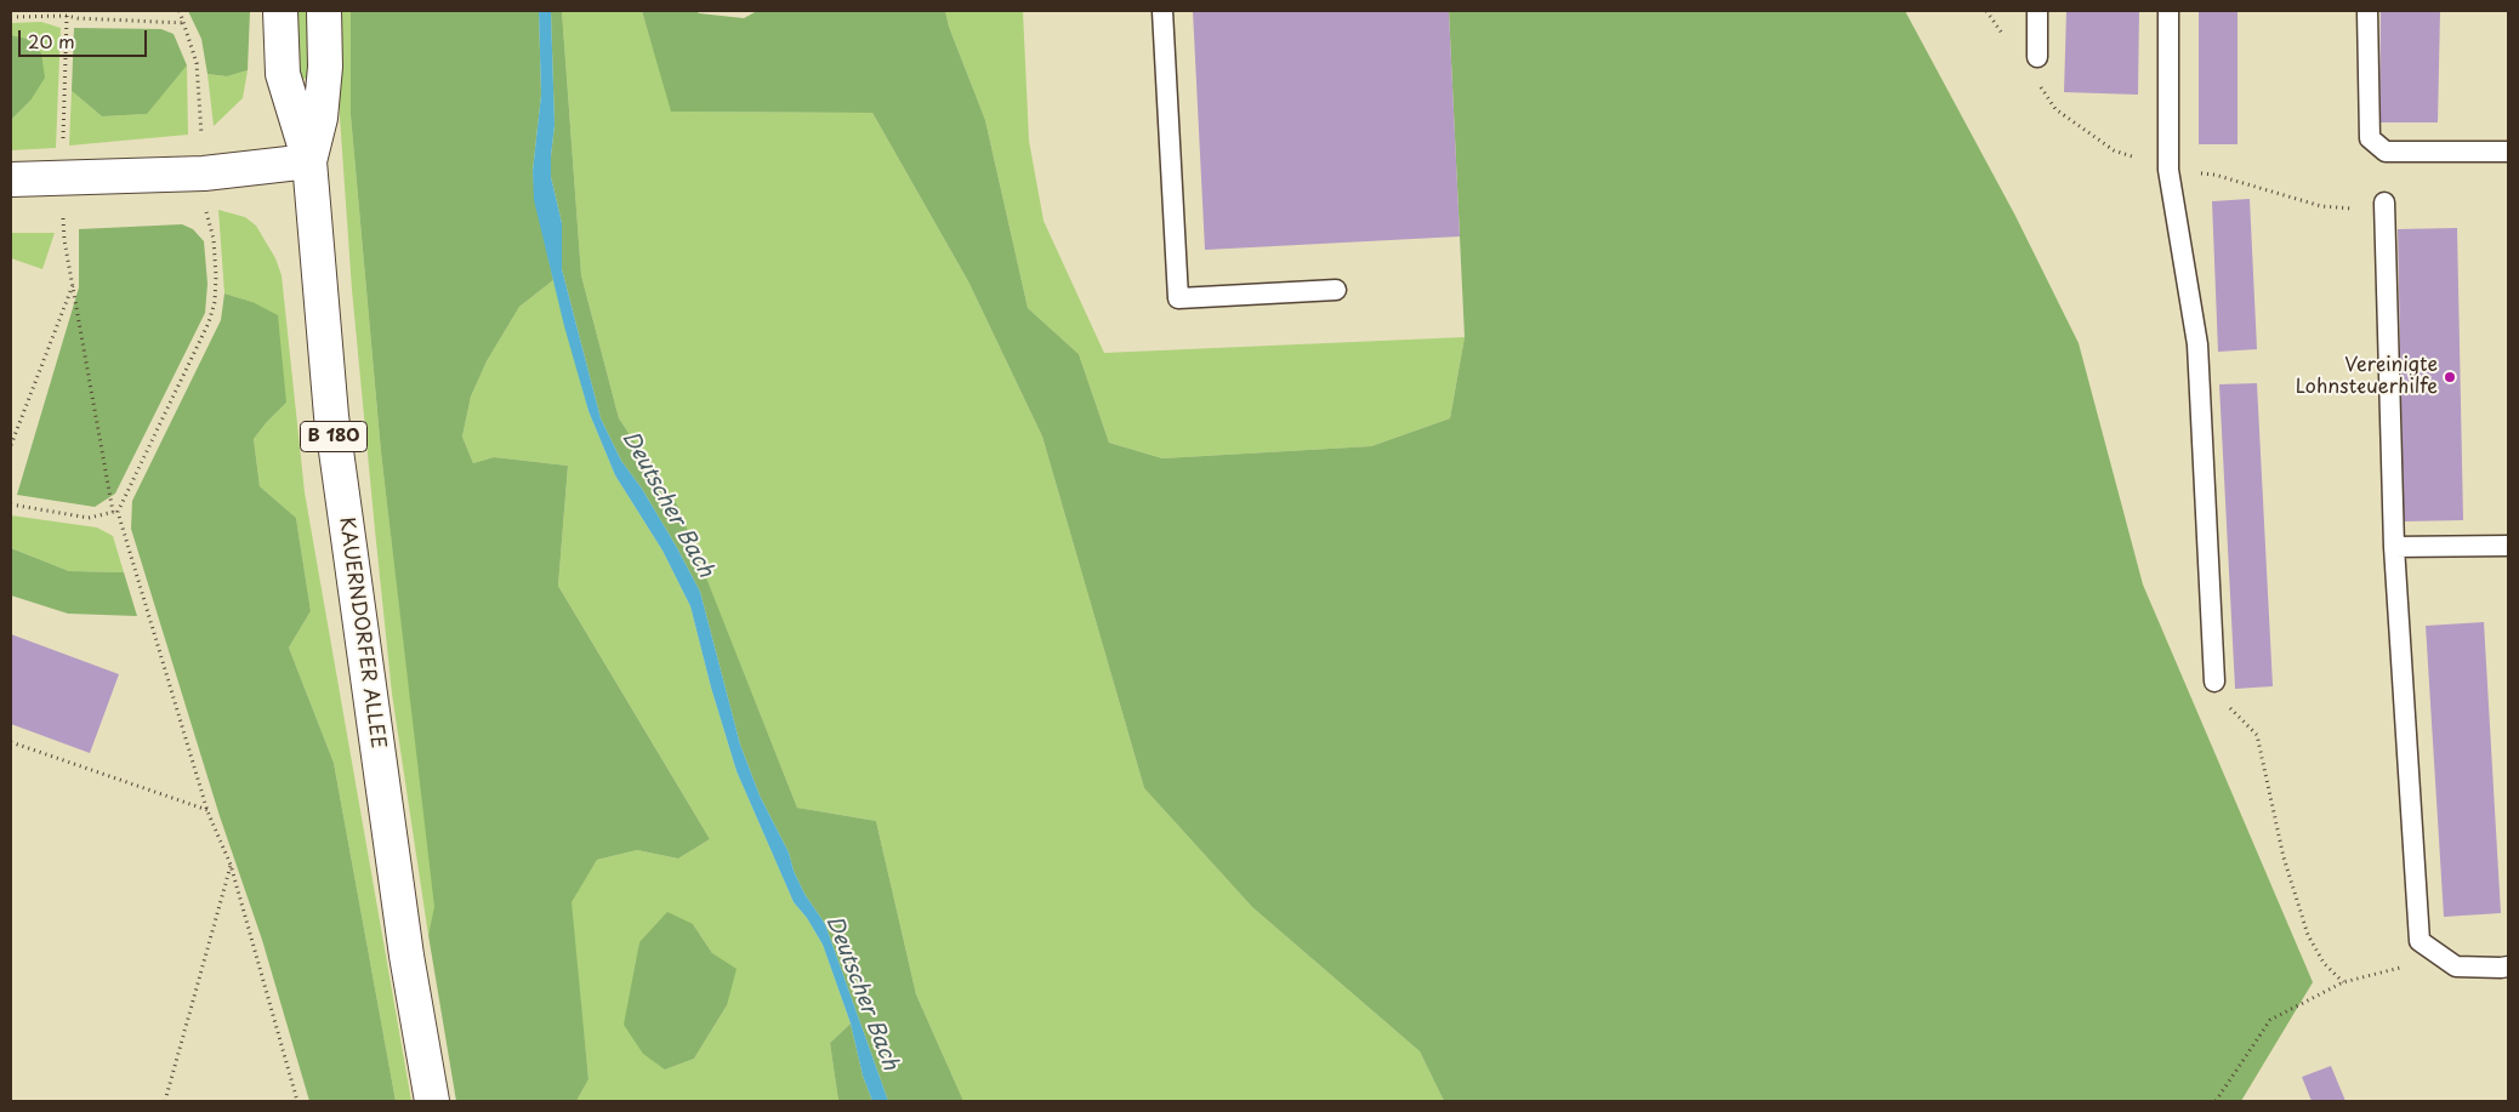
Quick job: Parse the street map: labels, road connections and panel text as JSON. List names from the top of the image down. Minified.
{"streets":{"main road":["B 180","KAUERNDORFER ALLEE"]},"water":["Deutscher Bach"],"places":["Vereinigte Lohnsteuerhilfe"],"scale_bar":"20 m"}
